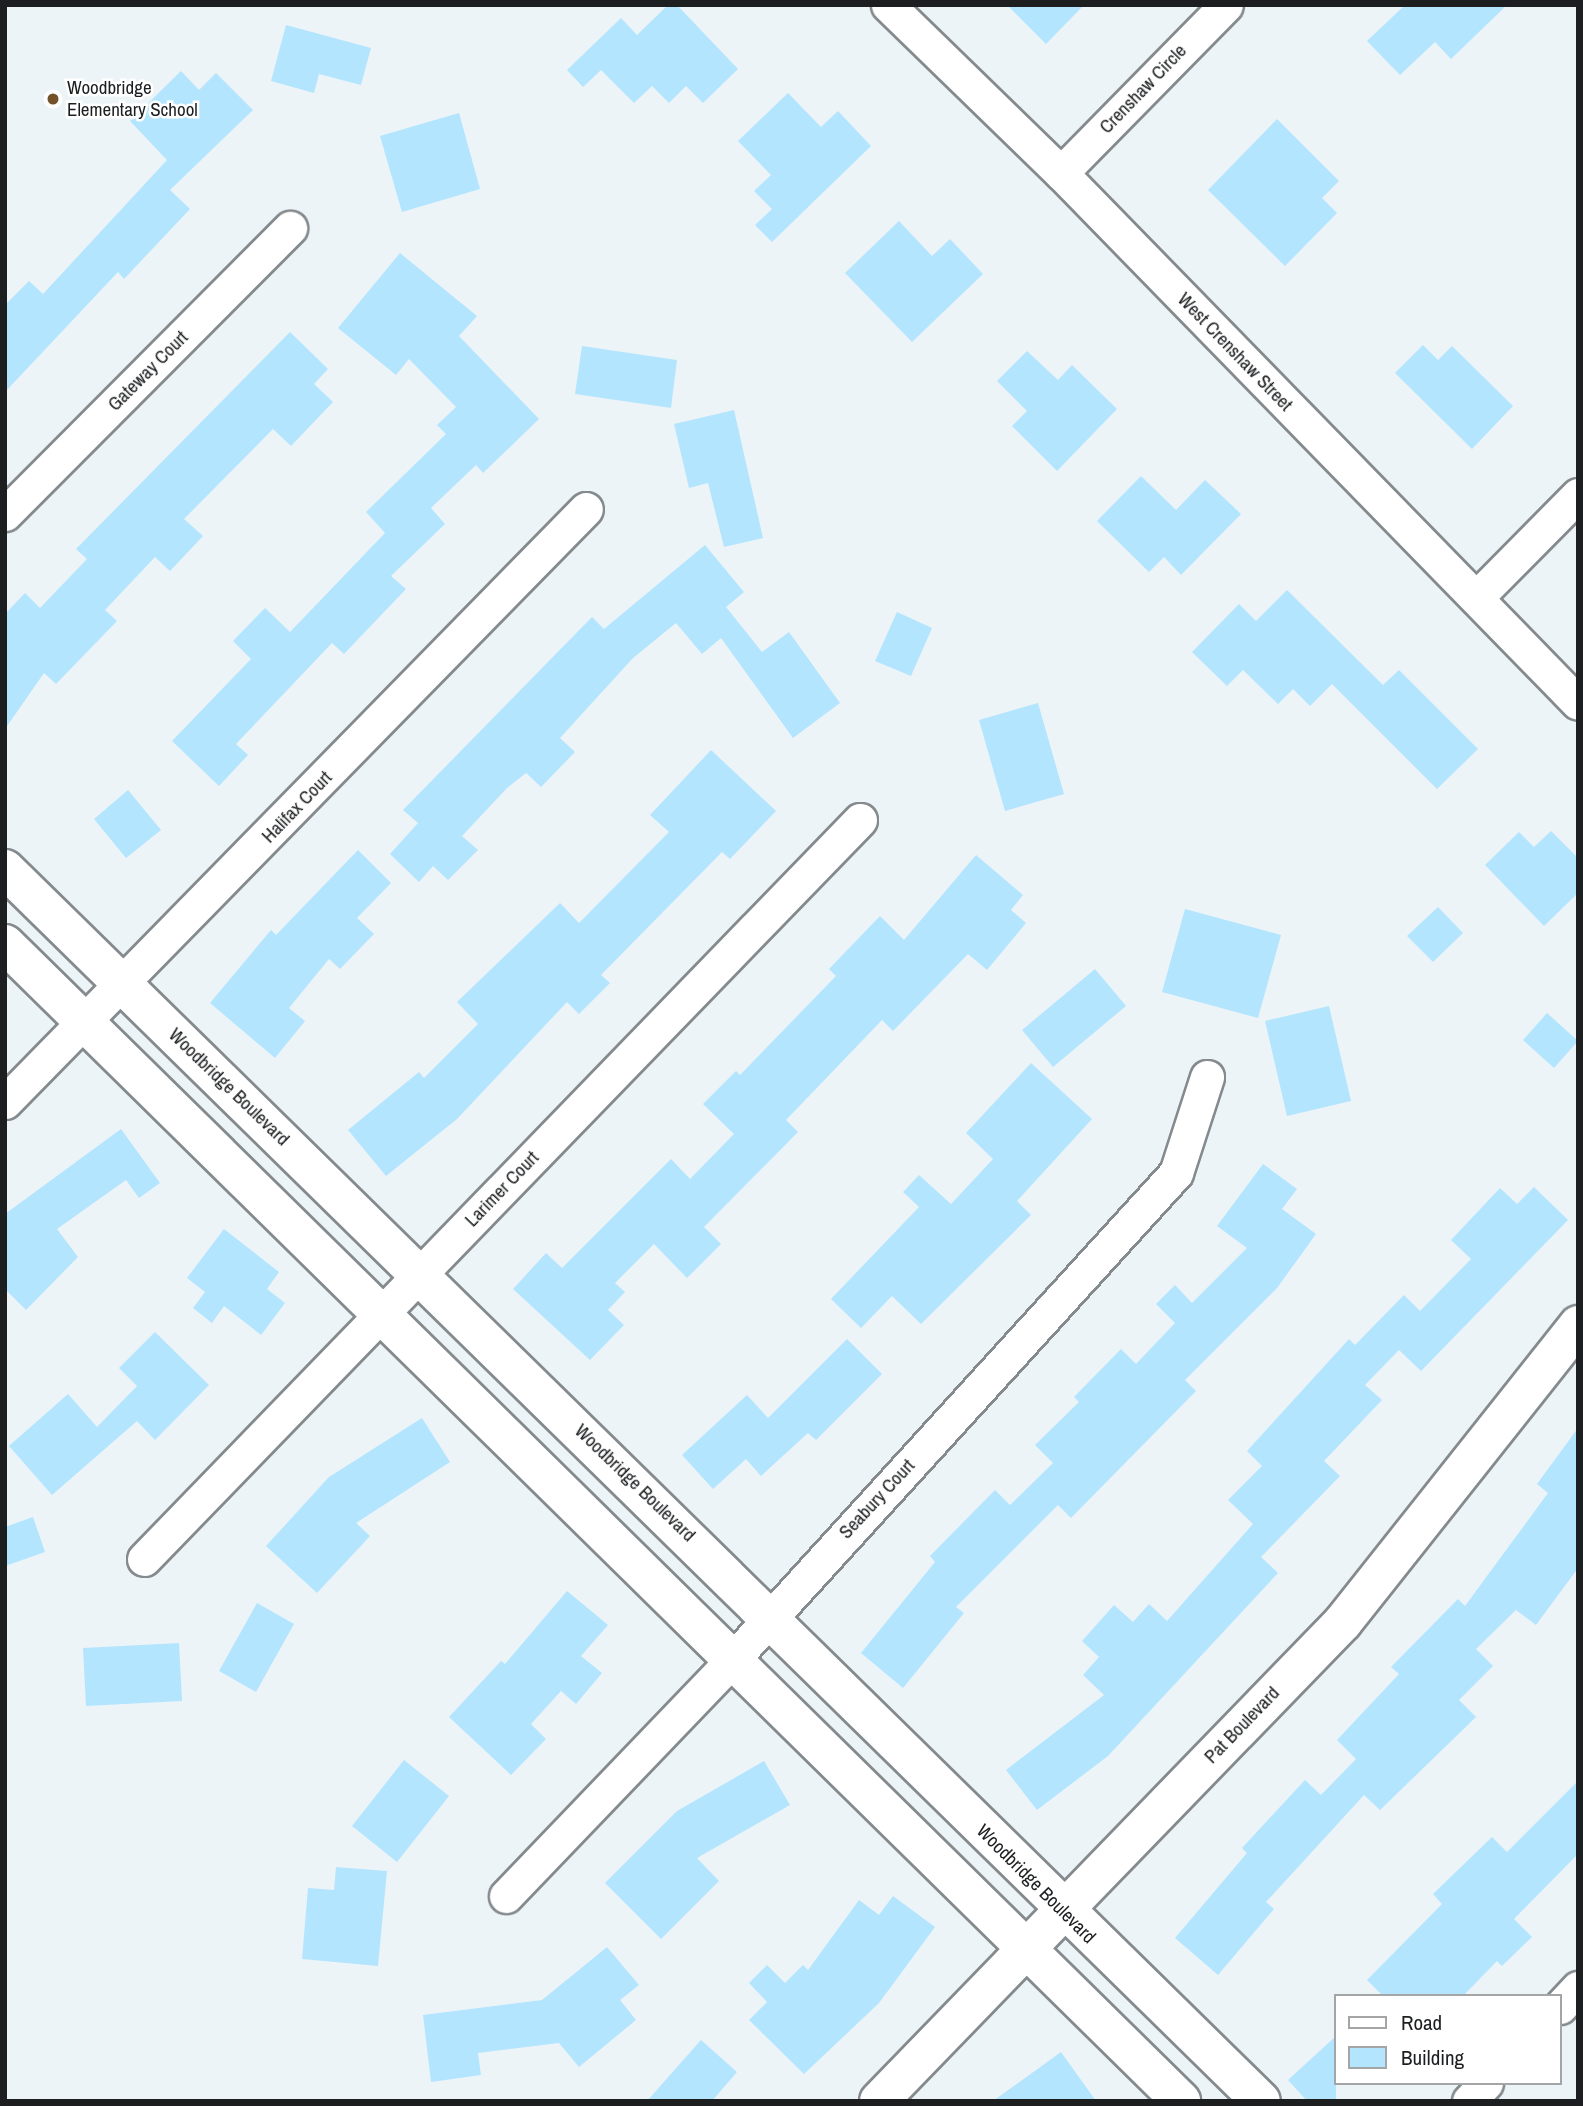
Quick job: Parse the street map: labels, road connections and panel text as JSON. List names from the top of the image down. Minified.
{"streets":{"street":["Crenshaw Circle","West Crenshaw Street","Gateway Court","Halifax Court","Woodbridge Boulevard","Larimer Court","Seabury Court","Pat Boulevard"]},"crossings":[["Crenshaw Circle","West Crenshaw Street"],["Halifax Court","Woodbridge Boulevard"],["Woodbridge Boulevard","Larimer Court"],["Woodbridge Boulevard","Seabury Court"],["Woodbridge Boulevard","Pat Boulevard"]],"places":["Woodbridge Elementary School"],"legend":["Road","Building"]}
